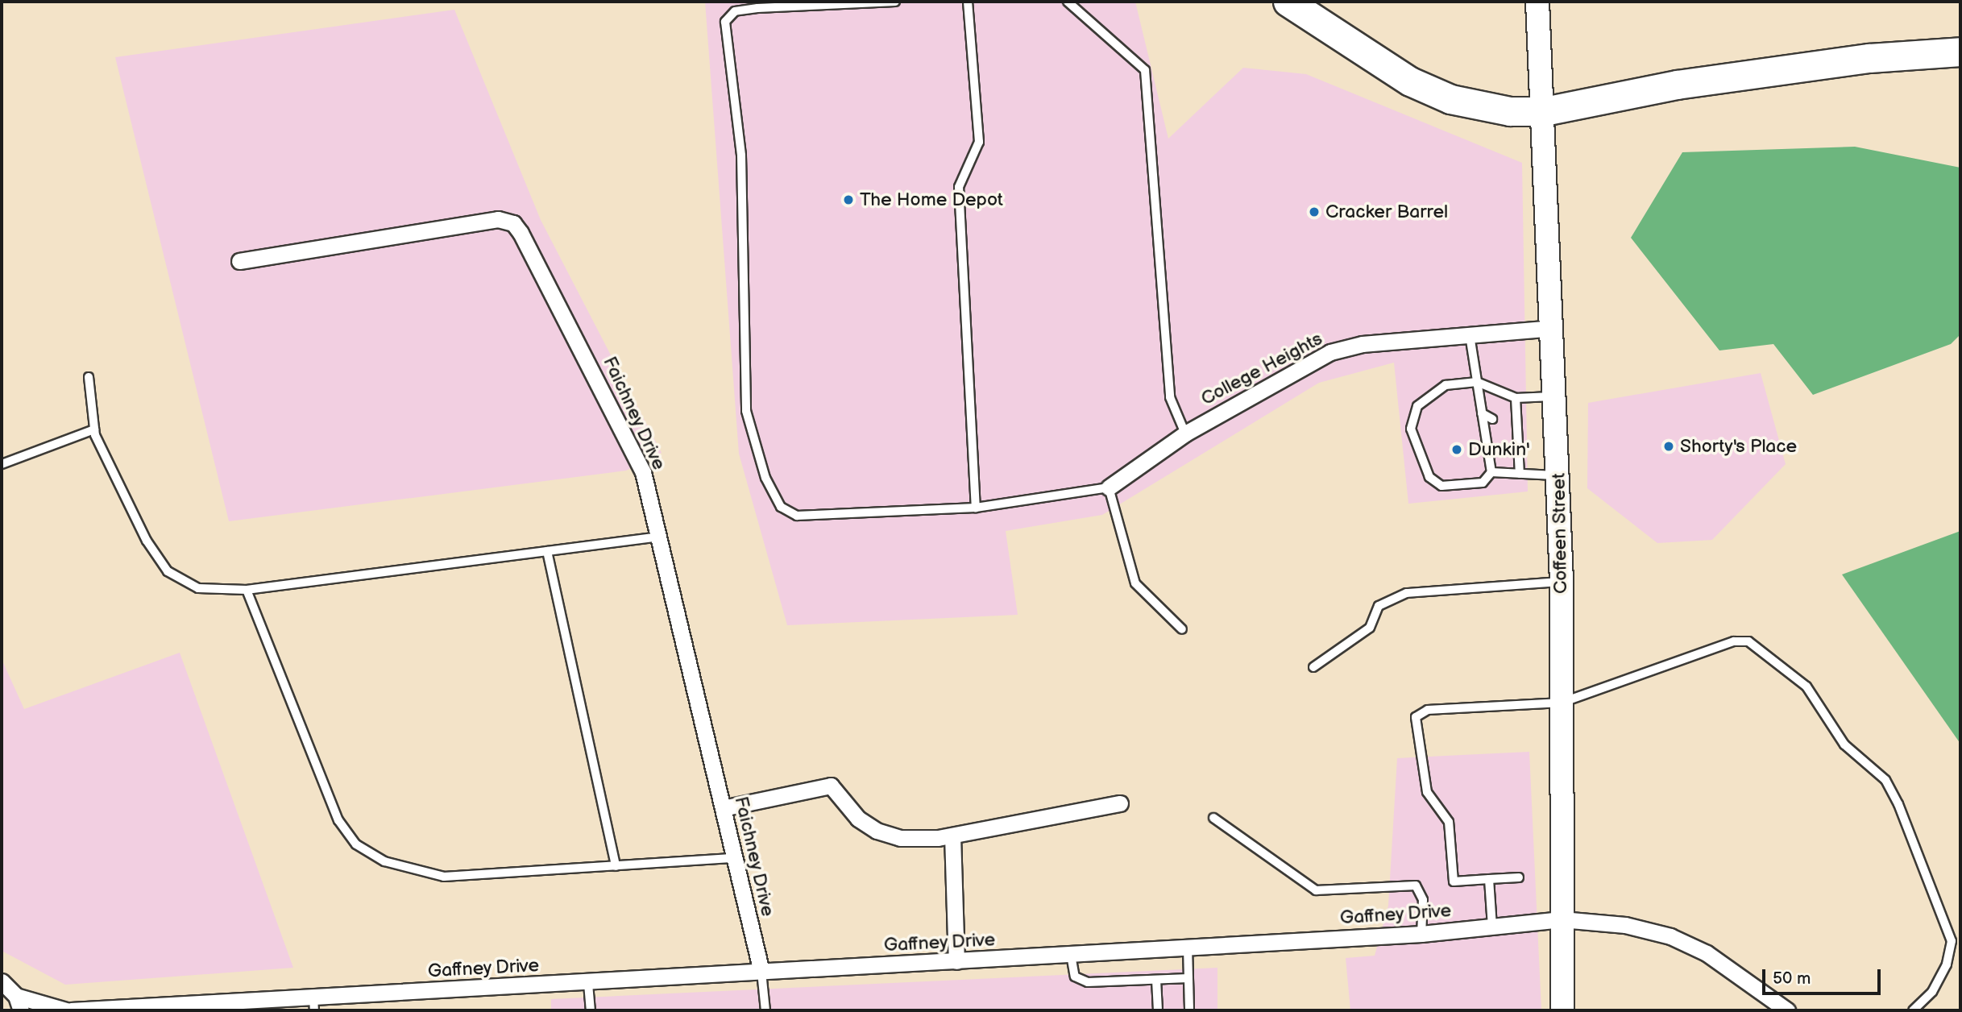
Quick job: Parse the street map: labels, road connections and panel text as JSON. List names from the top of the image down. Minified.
{"streets":{"main road":["Coffeen Street"],"street":["College Heights","Faichney Drive","Gaffney Drive"]},"crossings":[["College Heights","Coffeen Street"],["Faichney Drive","Gaffney Drive"],["Coffeen Street","Gaffney Drive"]],"places":["The Home Depot","Cracker Barrel","Shorty's Place","Dunkin'"],"scale_bar":"50 m"}
